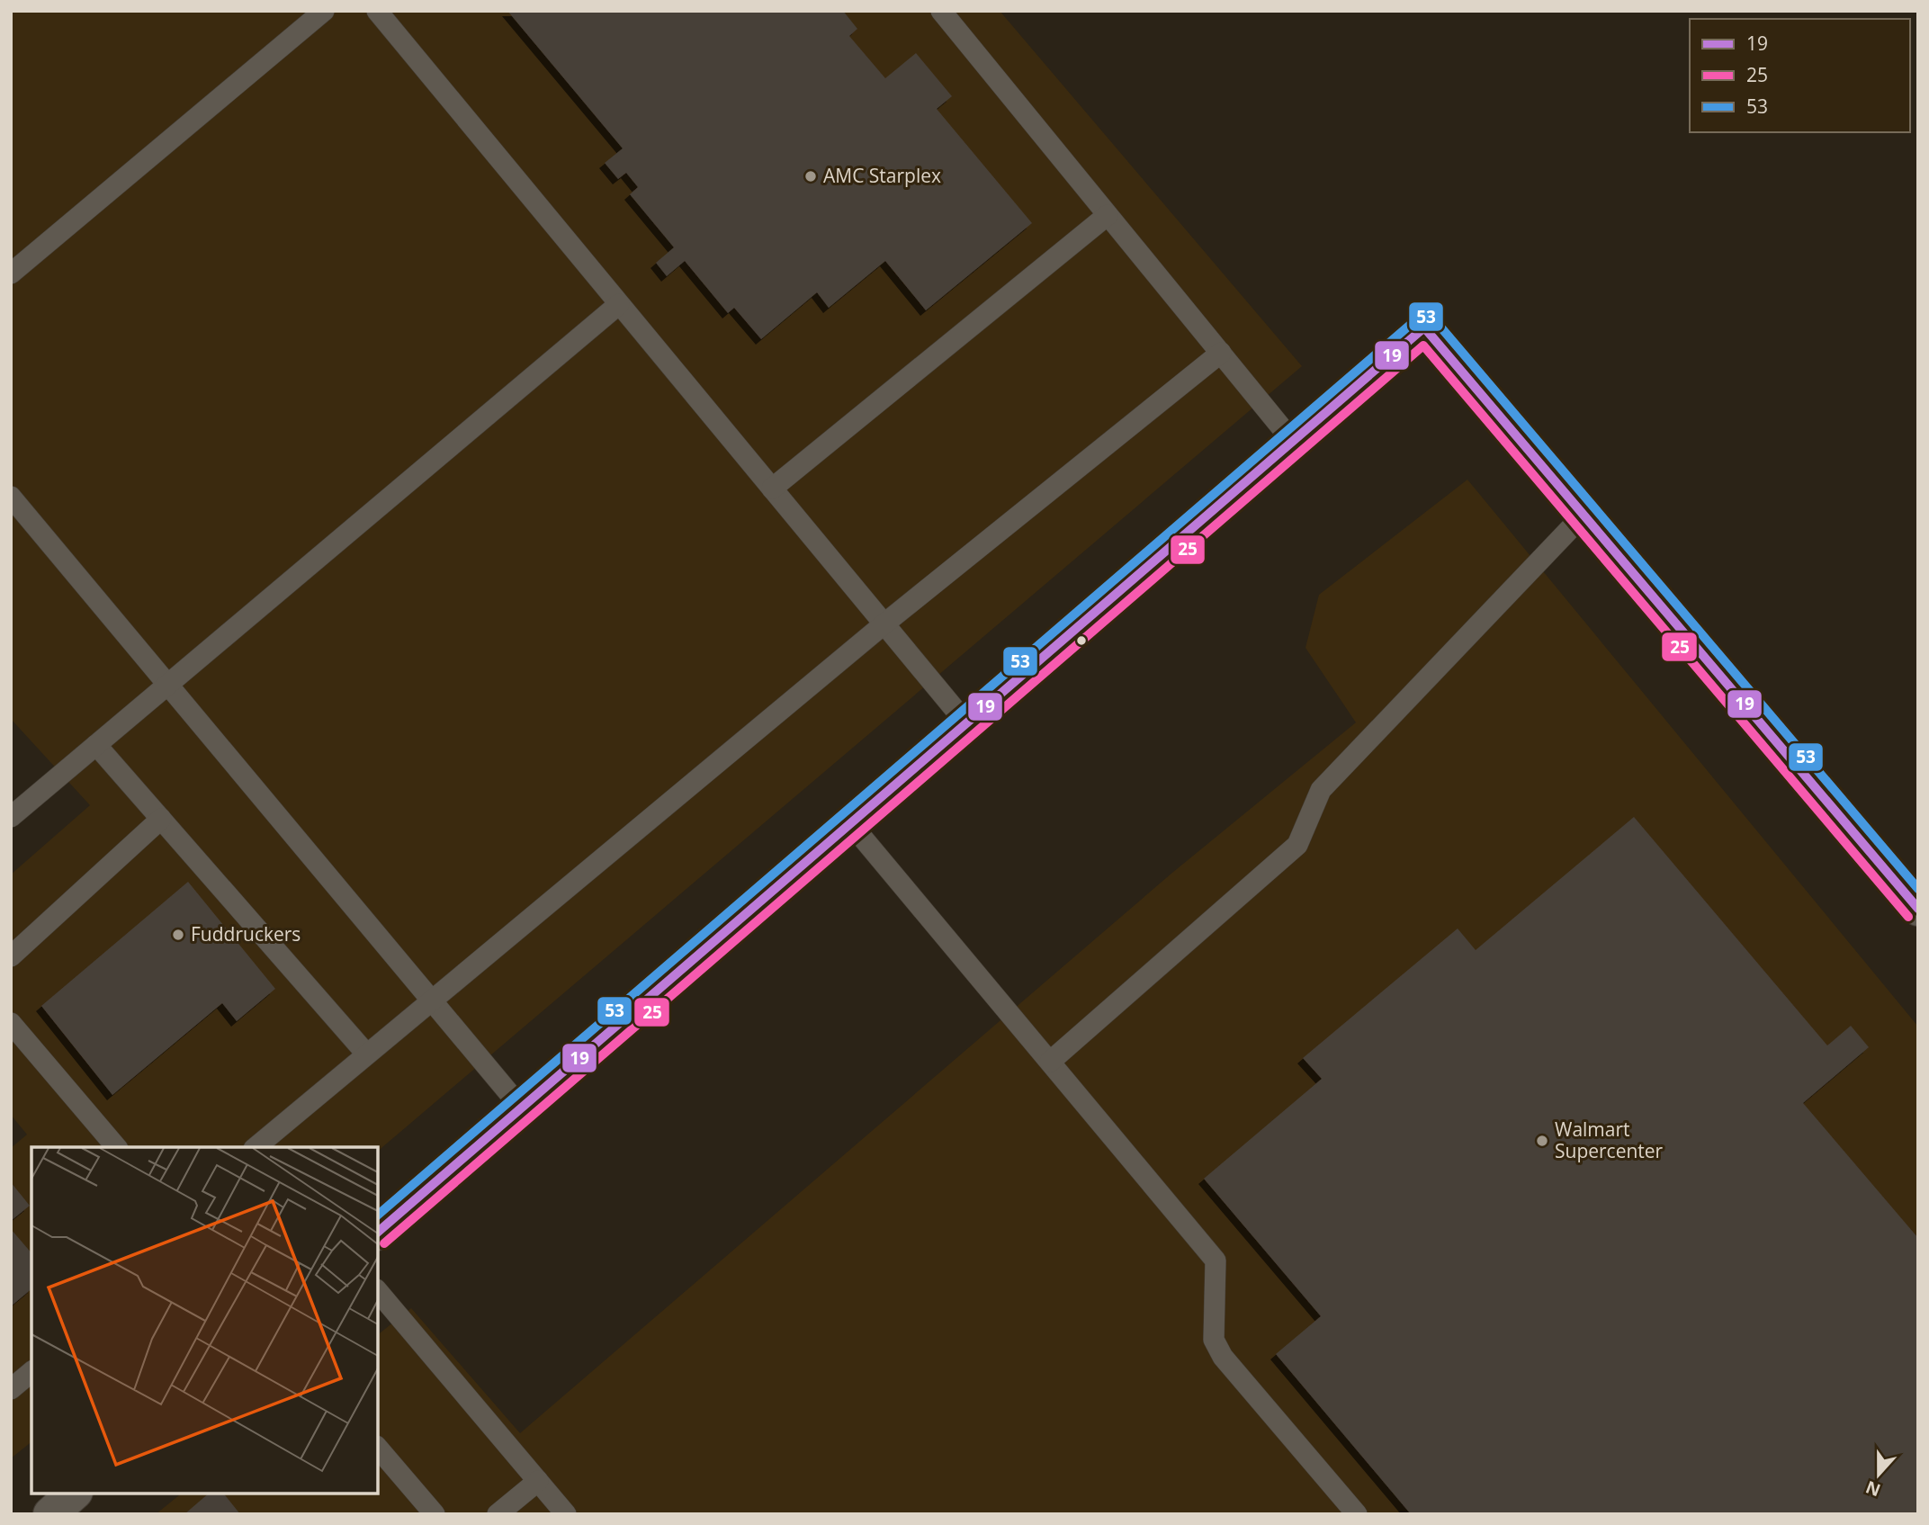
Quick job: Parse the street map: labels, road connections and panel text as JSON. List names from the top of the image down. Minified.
{"places":["AMC Starplex","Fuddruckers","Walmart Supercenter"],"lines":["transit line 53","transit line 19","transit line 25"],"legend":["19","25","53"],"north":"bottom"}
